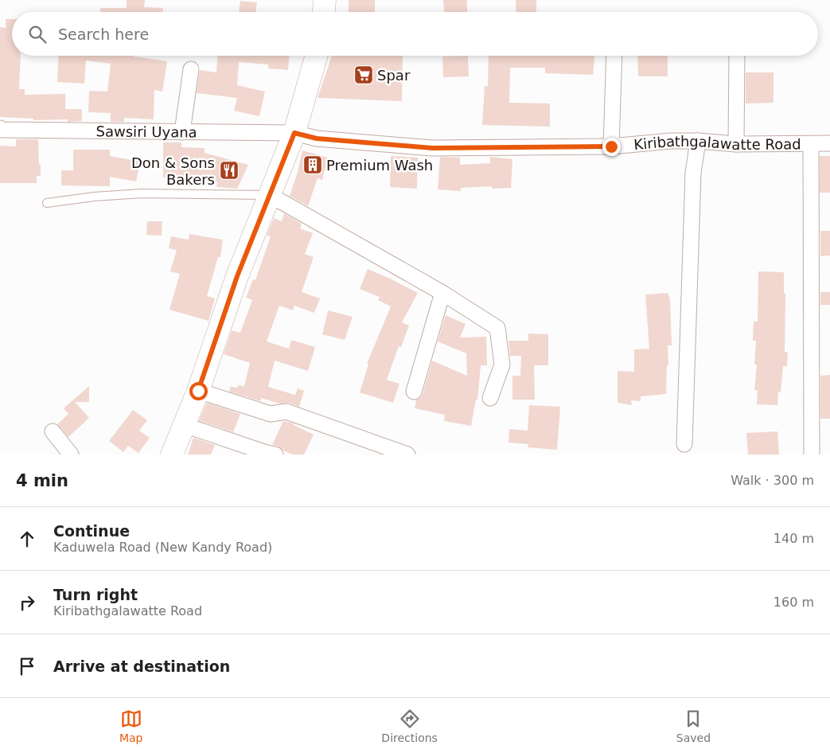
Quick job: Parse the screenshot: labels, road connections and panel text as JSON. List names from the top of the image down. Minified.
{"streets":{"street":["Sawsiri Uyana","Kiribathgalawatte Road"]},"crossings":[["Sawsiri Uyana","Kiribathgalawatte Road"]],"places":{"supermarket":["Spar"],"building":["Premium Wash"],"restaurant":["Don & Sons Bakers"]},"page":{"search":"Search here","heading":["4 min","Walk · 300 m"],"list":[["Continue","Kaduwela Road (New Kandy Road)","140 m"],["Turn right","Kiribathgalawatte Road","160 m"],"Arrive at destination"],"nav":["Map","Directions","Saved"]}}
